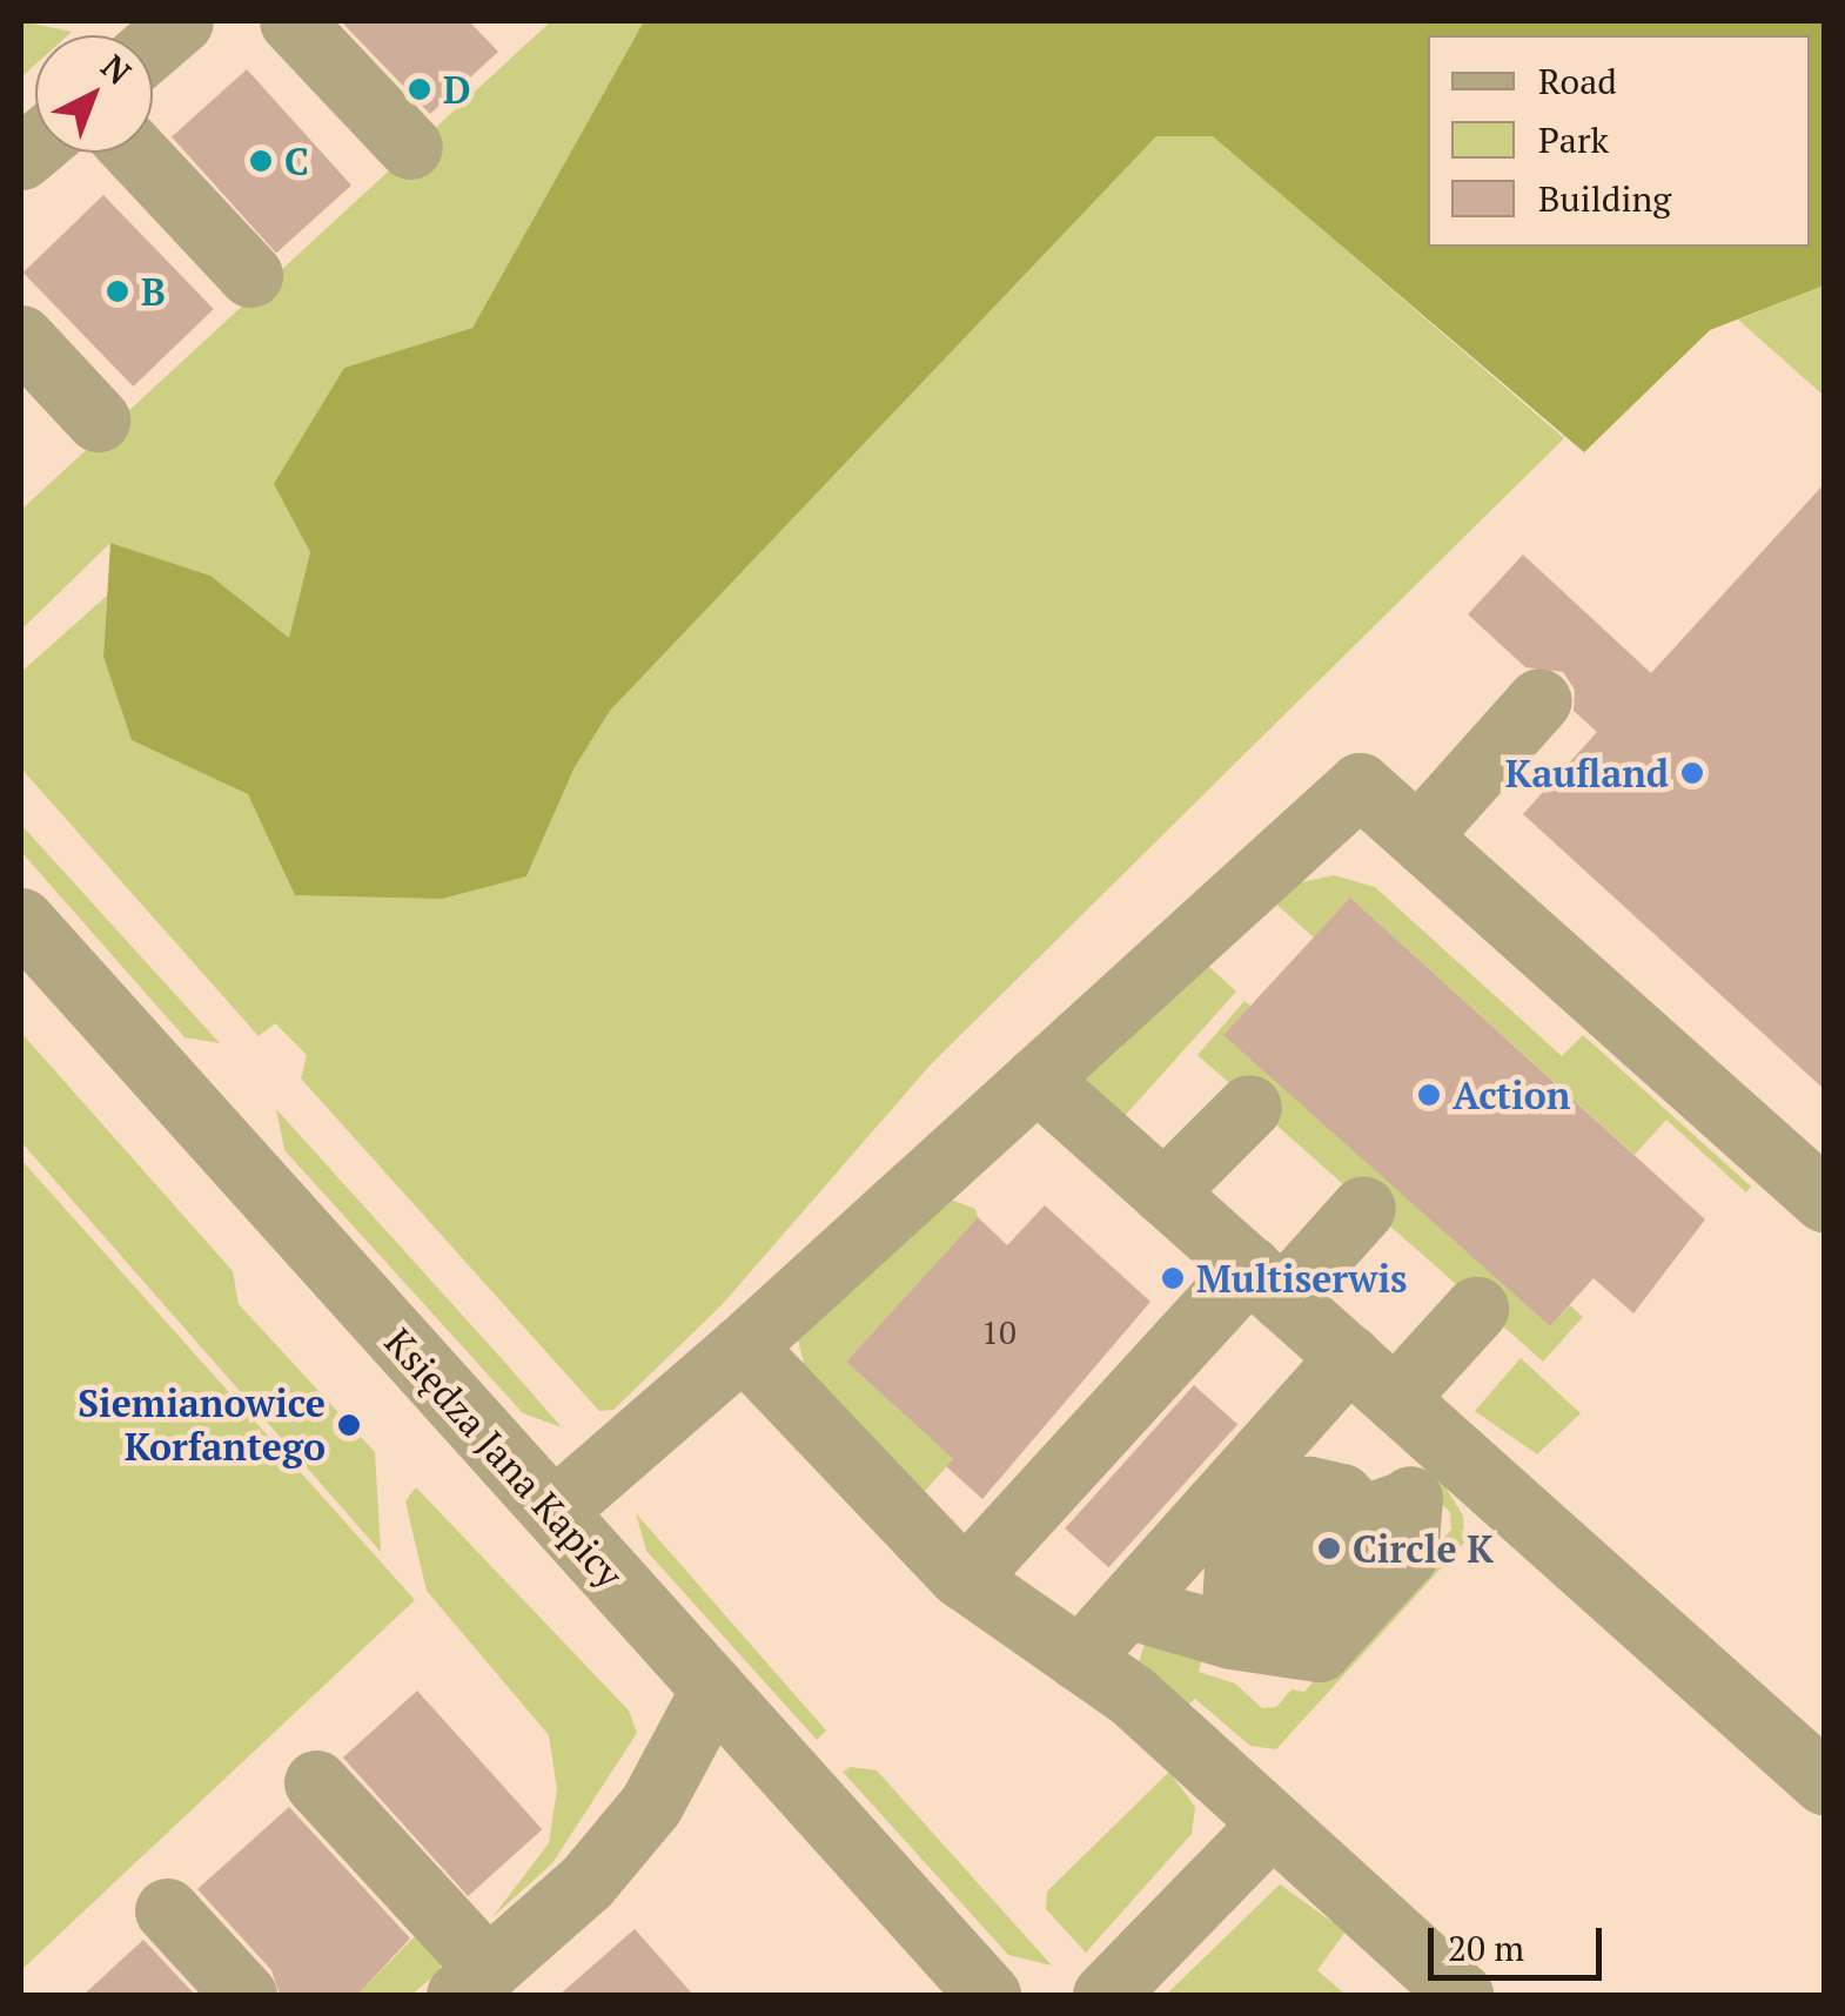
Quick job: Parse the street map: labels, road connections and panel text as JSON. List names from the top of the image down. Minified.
{"streets":{"street":["Księdza Jana Kapicy"]},"places":["D","C","B","Kaufland","Action","Multiserwis","Siemianowice Korfantego","Circle K"],"house_numbers":["10"],"legend":["Road","Park","Building"],"scale_bar":"20 m","north":"top right"}
